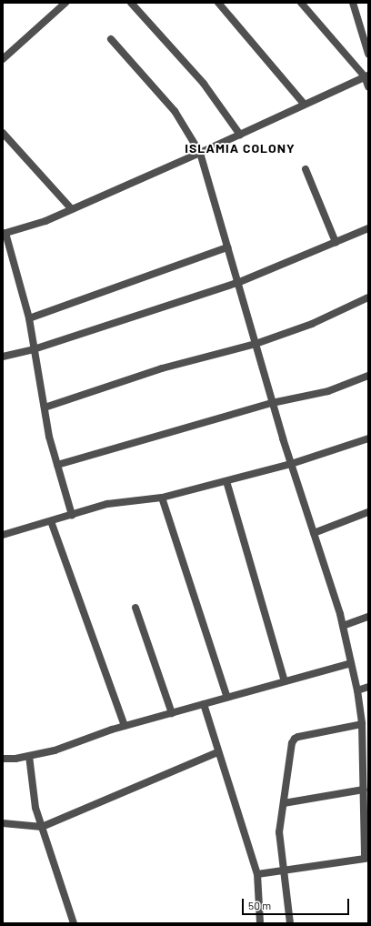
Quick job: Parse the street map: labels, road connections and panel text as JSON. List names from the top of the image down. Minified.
{"districts":["ISLAMIA COLONY"],"scale_bar":"50 m"}
